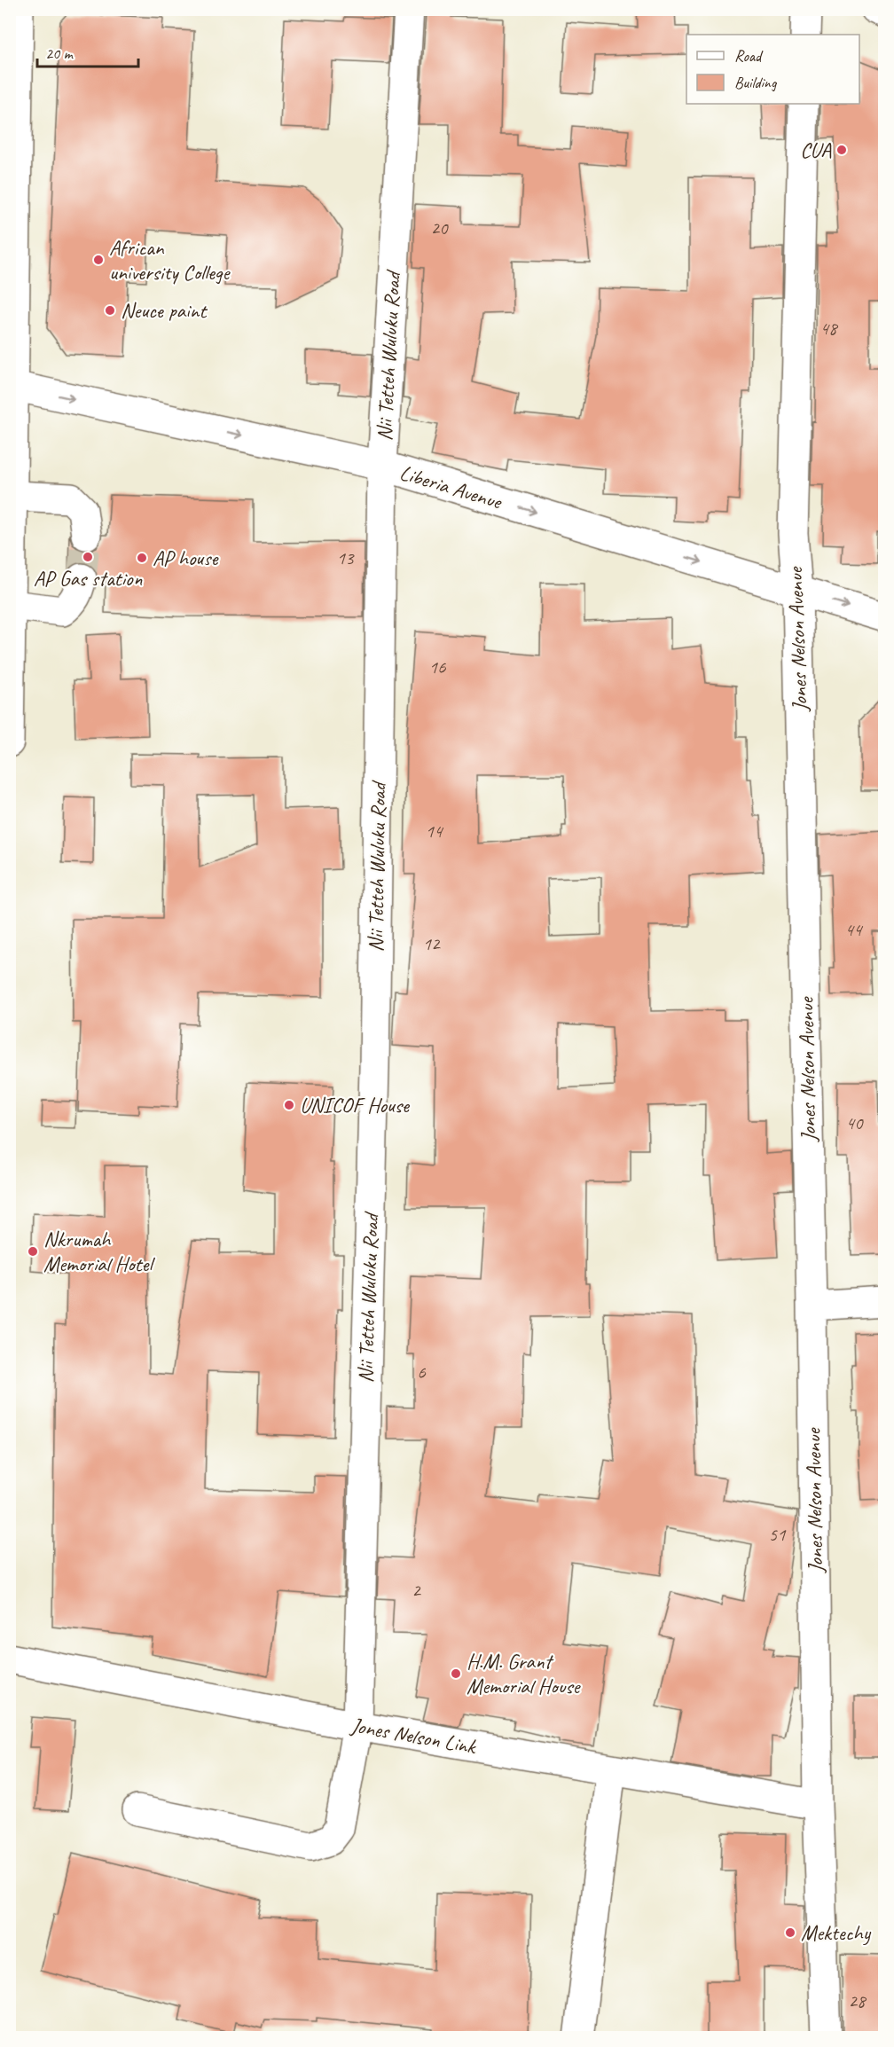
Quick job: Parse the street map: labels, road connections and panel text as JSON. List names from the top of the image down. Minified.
{"streets":{"street":["Nii Tetteh Wuluku Road","Liberia Avenue","Jones Nelson Avenue","Jones Nelson Link"]},"crossings":[["Nii Tetteh Wuluku Road","Liberia Avenue"],["Nii Tetteh Wuluku Road","Jones Nelson Link"],["Liberia Avenue","Jones Nelson Avenue"],["Jones Nelson Avenue","Jones Nelson Link"]],"one_way":["Liberia Avenue"],"places":["CUA","African university College","Neuce paint","AP Gas station","AP house","UNICOF House","Nkrumah Memorial Hotel","H.M. Grant Memorial House","Mektechy"],"house_numbers":["20","48","13","16","14","44","12","40","6","51","2","28"],"legend":["Road","Building"],"scale_bar":"20 m"}
